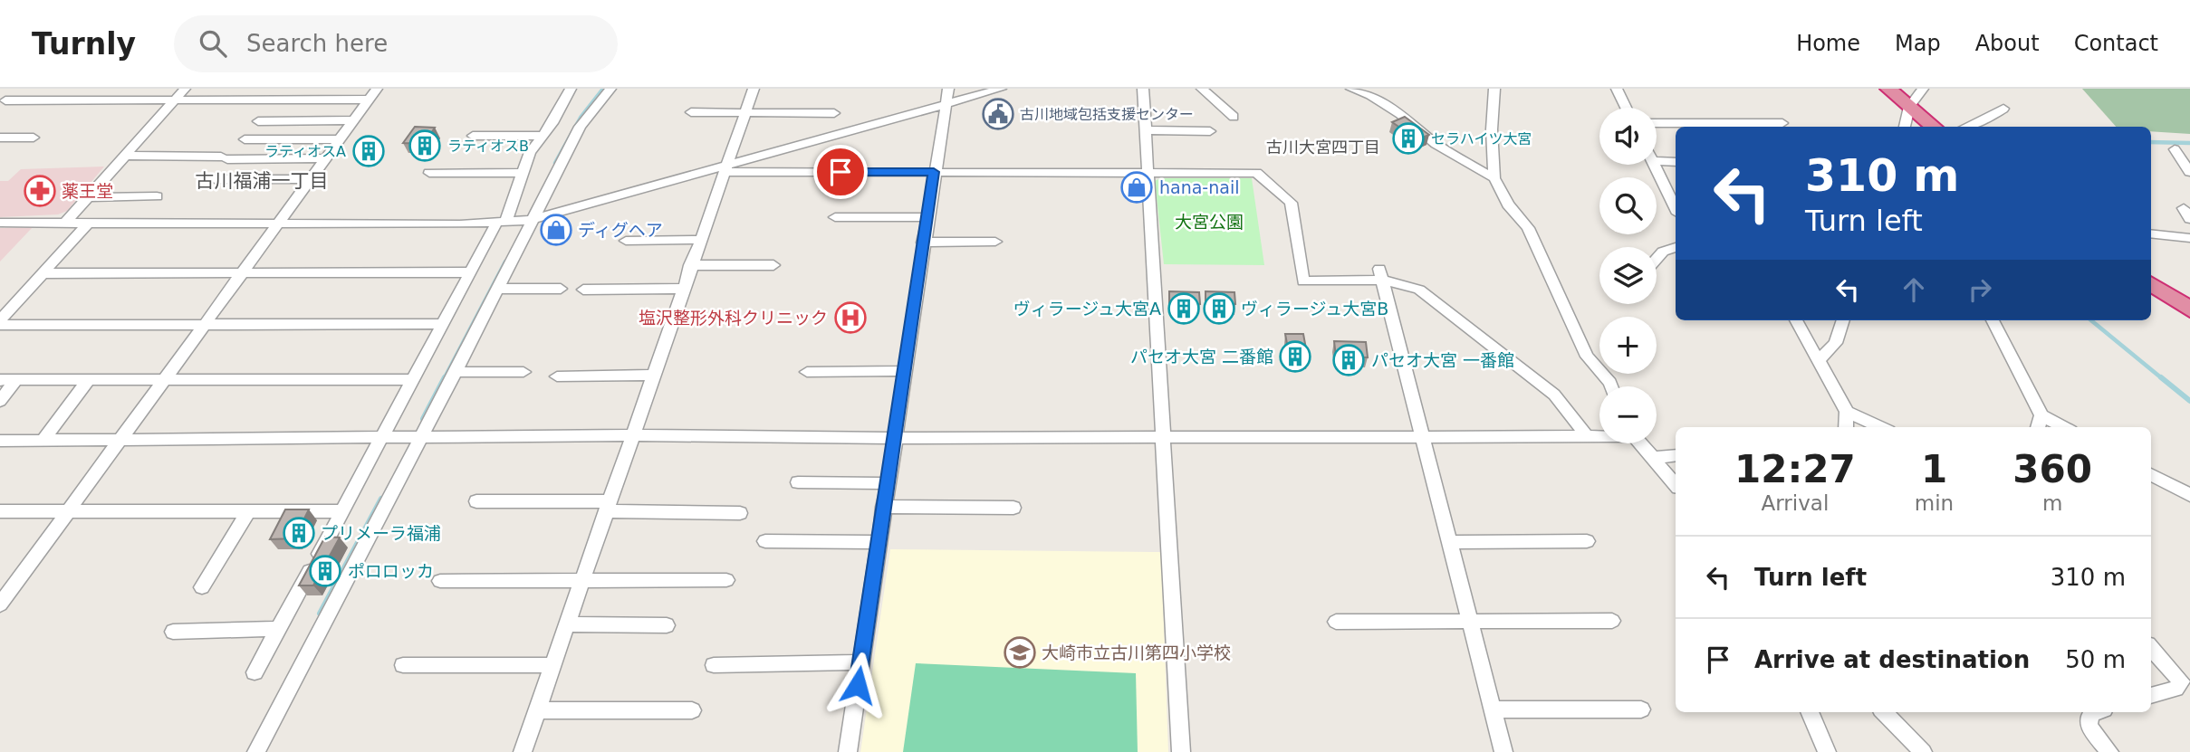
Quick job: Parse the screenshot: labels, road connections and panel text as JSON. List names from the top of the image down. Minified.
{"districts":["古川大宮四丁目","古川福浦一丁目"],"parks":["大宮公園"],"places":{"public building":["古川地域包括支援センター"],"building":["セラハイツ大宮","ラティオスB","ラティオスA","ヴィラージュ大宮A","ヴィラージュ大宮B","パセオ大宮 二番館","パセオ大宮 一番館","プリメーラ福浦","ポロロッカ"],"shop":["hana-nail","ディグヘア"],"pharmacy":["薬王堂"],"hospital":["塩沢整形外科クリニック"],"school or university":["大崎市立古川第四小学校"]},"page":{"header":"Turnly","search":"Search here","nav":["Home","Map","About","Contact"],"map_buttons":["+","−"],"turn":["310 m","Turn left"],"eta":["12:27","Arrival","1","min","360","m"],"list":[{"name":"Turn left","value":"310 m"},{"name":"Arrive at destination","value":"50 m"}]}}
